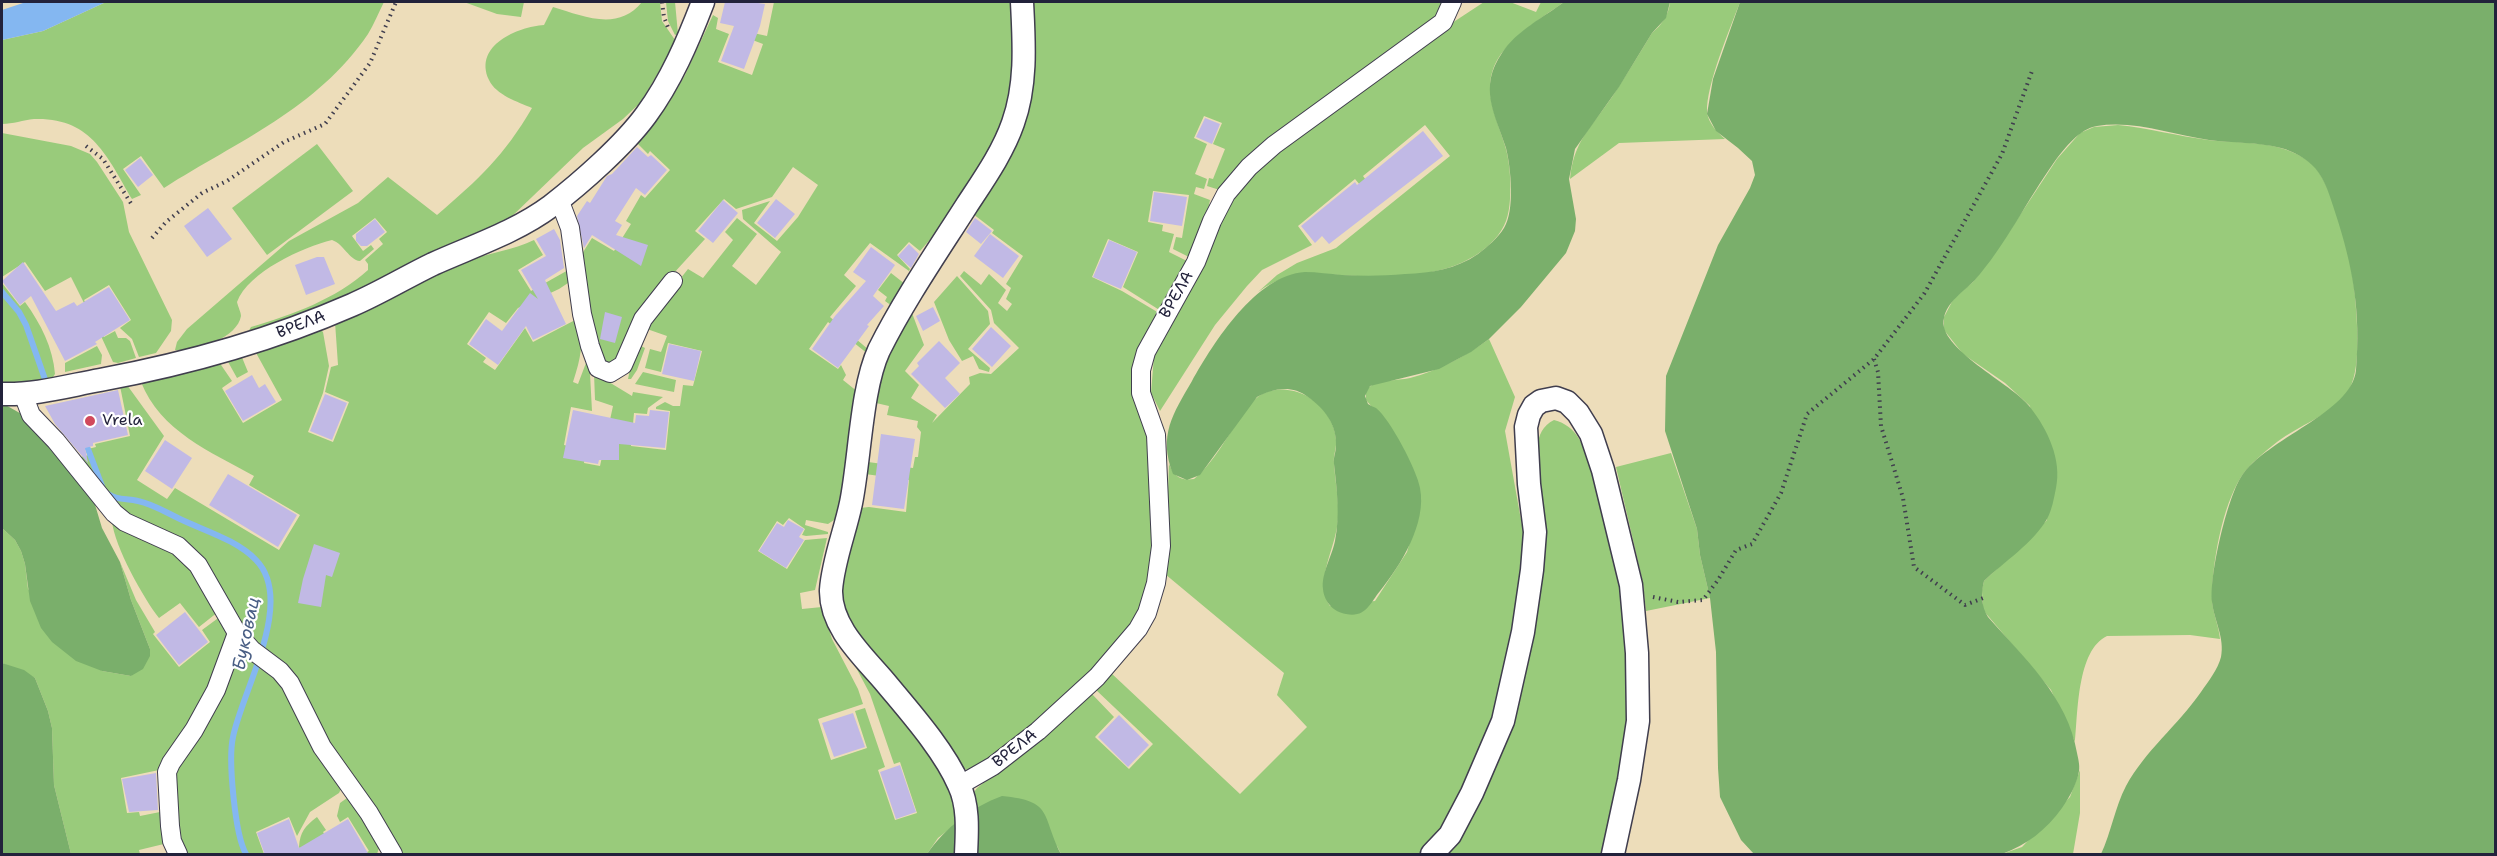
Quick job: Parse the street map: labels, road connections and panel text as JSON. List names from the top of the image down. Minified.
{"streets":{"street":["ВРЕЛА"]},"water":["Буковац"],"places":["Vrela"]}
